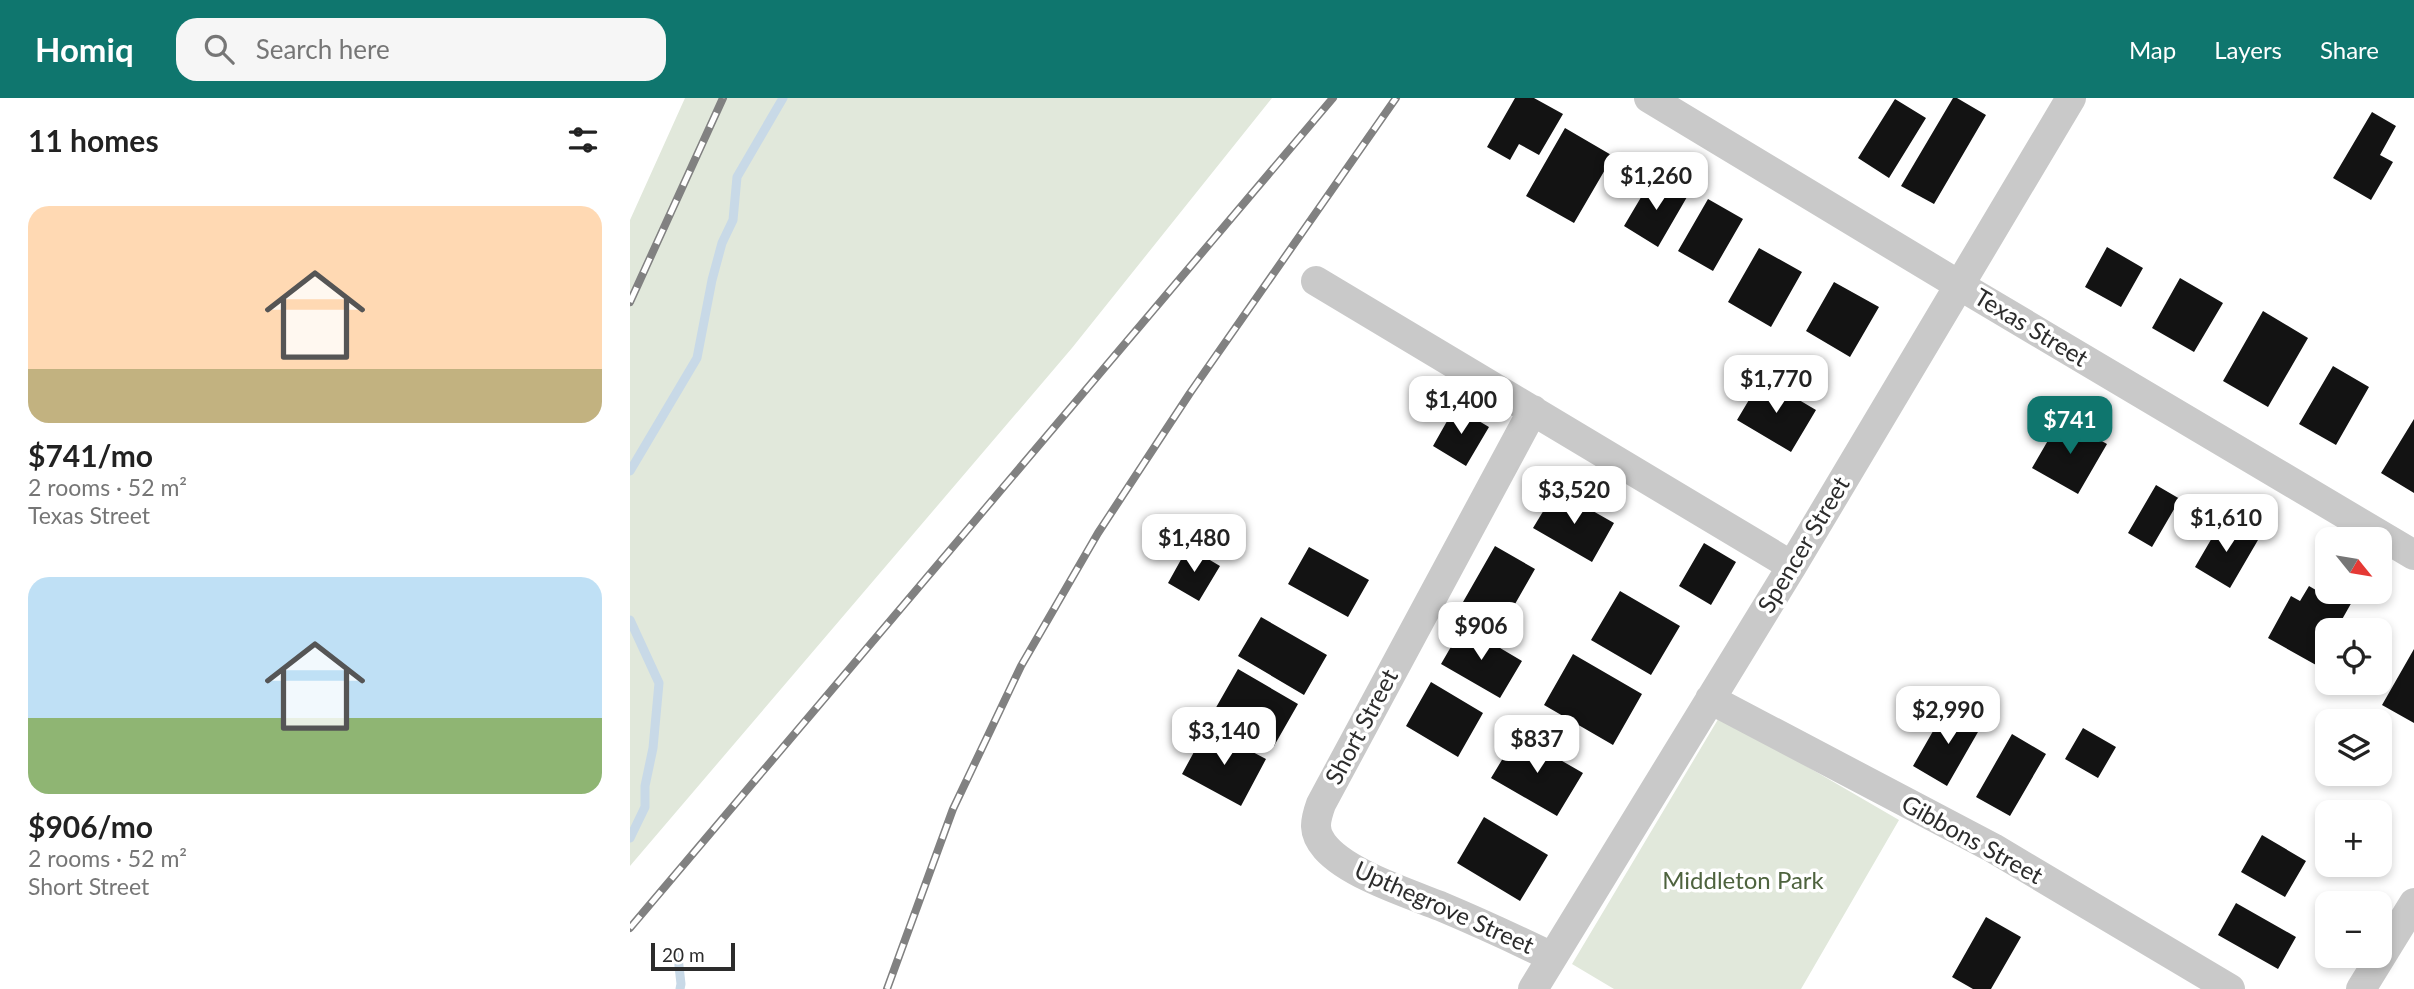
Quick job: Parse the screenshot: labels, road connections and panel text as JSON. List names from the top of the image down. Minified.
{"streets":{"street":["Texas Street","Spencer Street","Short Street","Gibbons Street","Upthegrove Street"]},"crossings":[["Texas Street","Spencer Street"],["Spencer Street","Gibbons Street"],["Spencer Street","Upthegrove Street"],["Short Street","Upthegrove Street"]],"parks":["Middleton Park"],"scale_bar":"20 m","north":"bottom right","page":{"header":"Homiq","search":"Search here","nav":["Map","Layers","Share"],"heading":"11 homes","price":["$1,260","$1,770","$1,400","$741","$3,520","$1,610","$1,480","$906","$2,990","$3,140","$837"],"list":[{"name":"$741/mo","note":"2 rooms · 52 m² · Texas Street"},{"name":"$906/mo","note":"2 rooms · 52 m² · Short Street"}],"map_buttons":["+","−"],"scale":"20 m"}}
